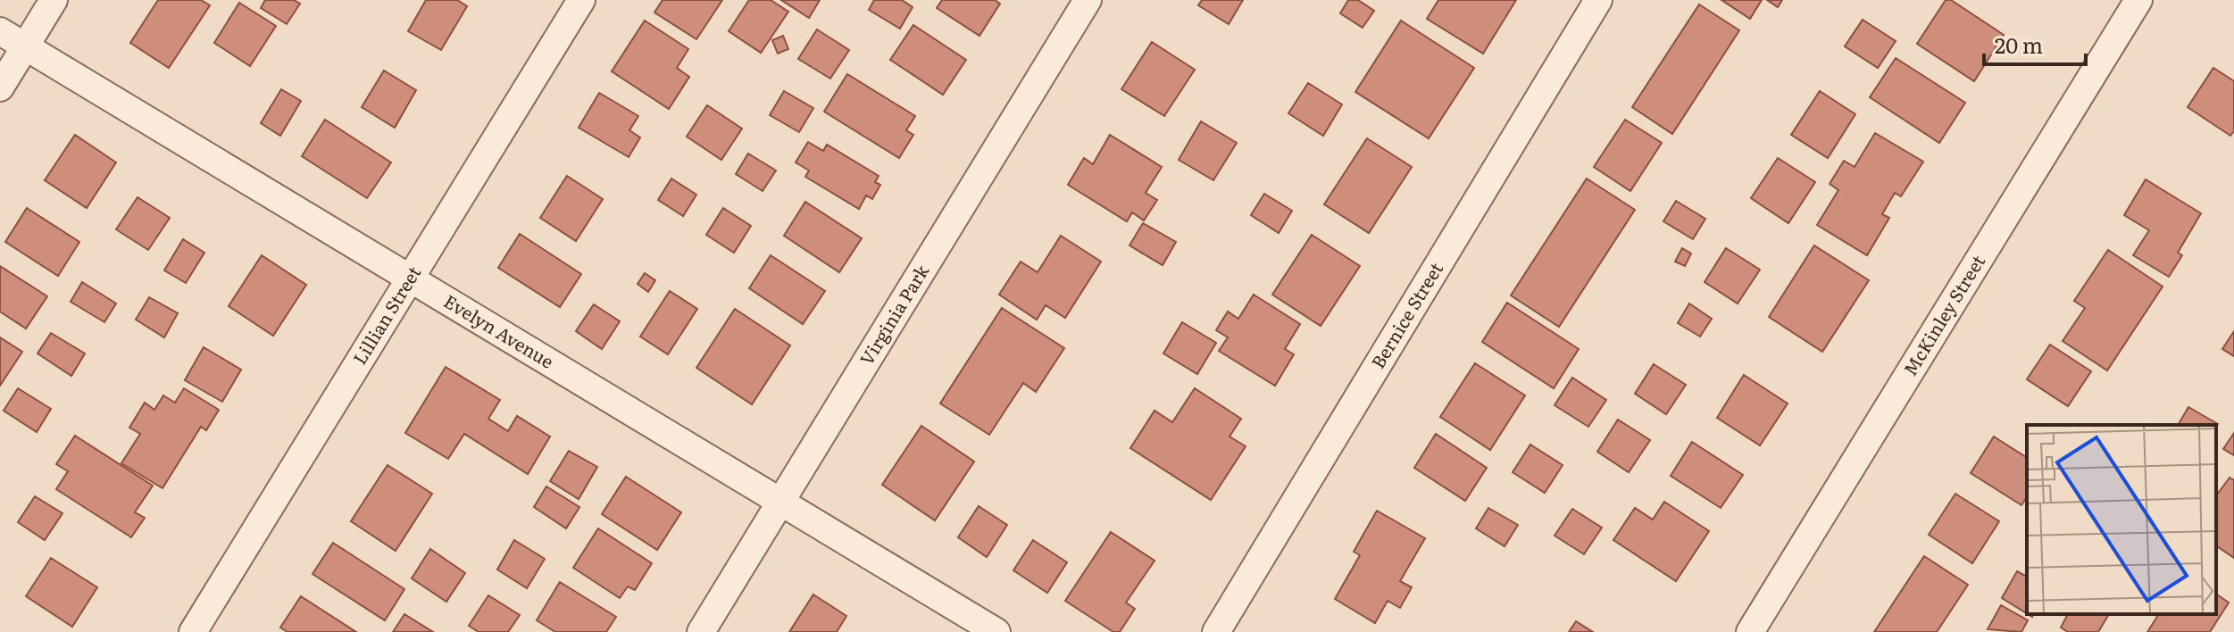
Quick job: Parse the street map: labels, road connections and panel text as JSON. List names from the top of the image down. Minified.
{"streets":{"street":["Virginia Park","Bernice Street","McKinley Street","Lillian Street","Evelyn Avenue"]},"crossings":[["Virginia Park","Evelyn Avenue"],["Lillian Street","Evelyn Avenue"]],"scale_bar":"20 m"}
